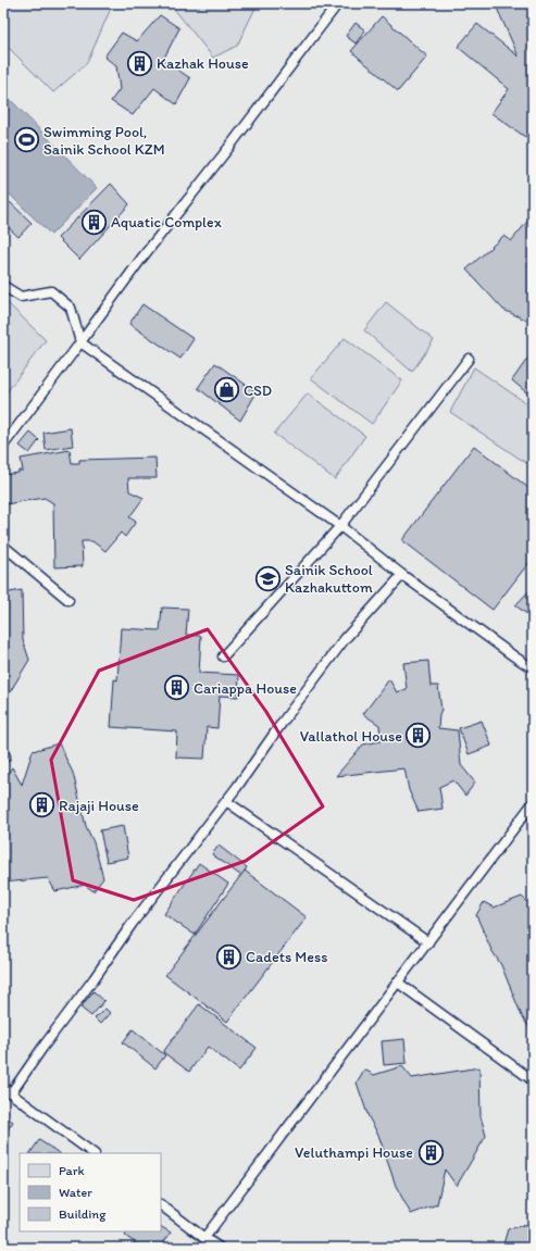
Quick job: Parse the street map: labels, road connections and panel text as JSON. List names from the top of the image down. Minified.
{"places":{"building":["Kazhak House","Aquatic Complex","Cariappa House","Vallathol House","Rajaji House","Cadets Mess","Veluthampi House"],"sports":["Swimming Pool, Sainik School KZM"],"shop":["CSD"],"school or university":["Sainik School Kazhakuttom"]},"legend":["Park","Water","Building"]}
